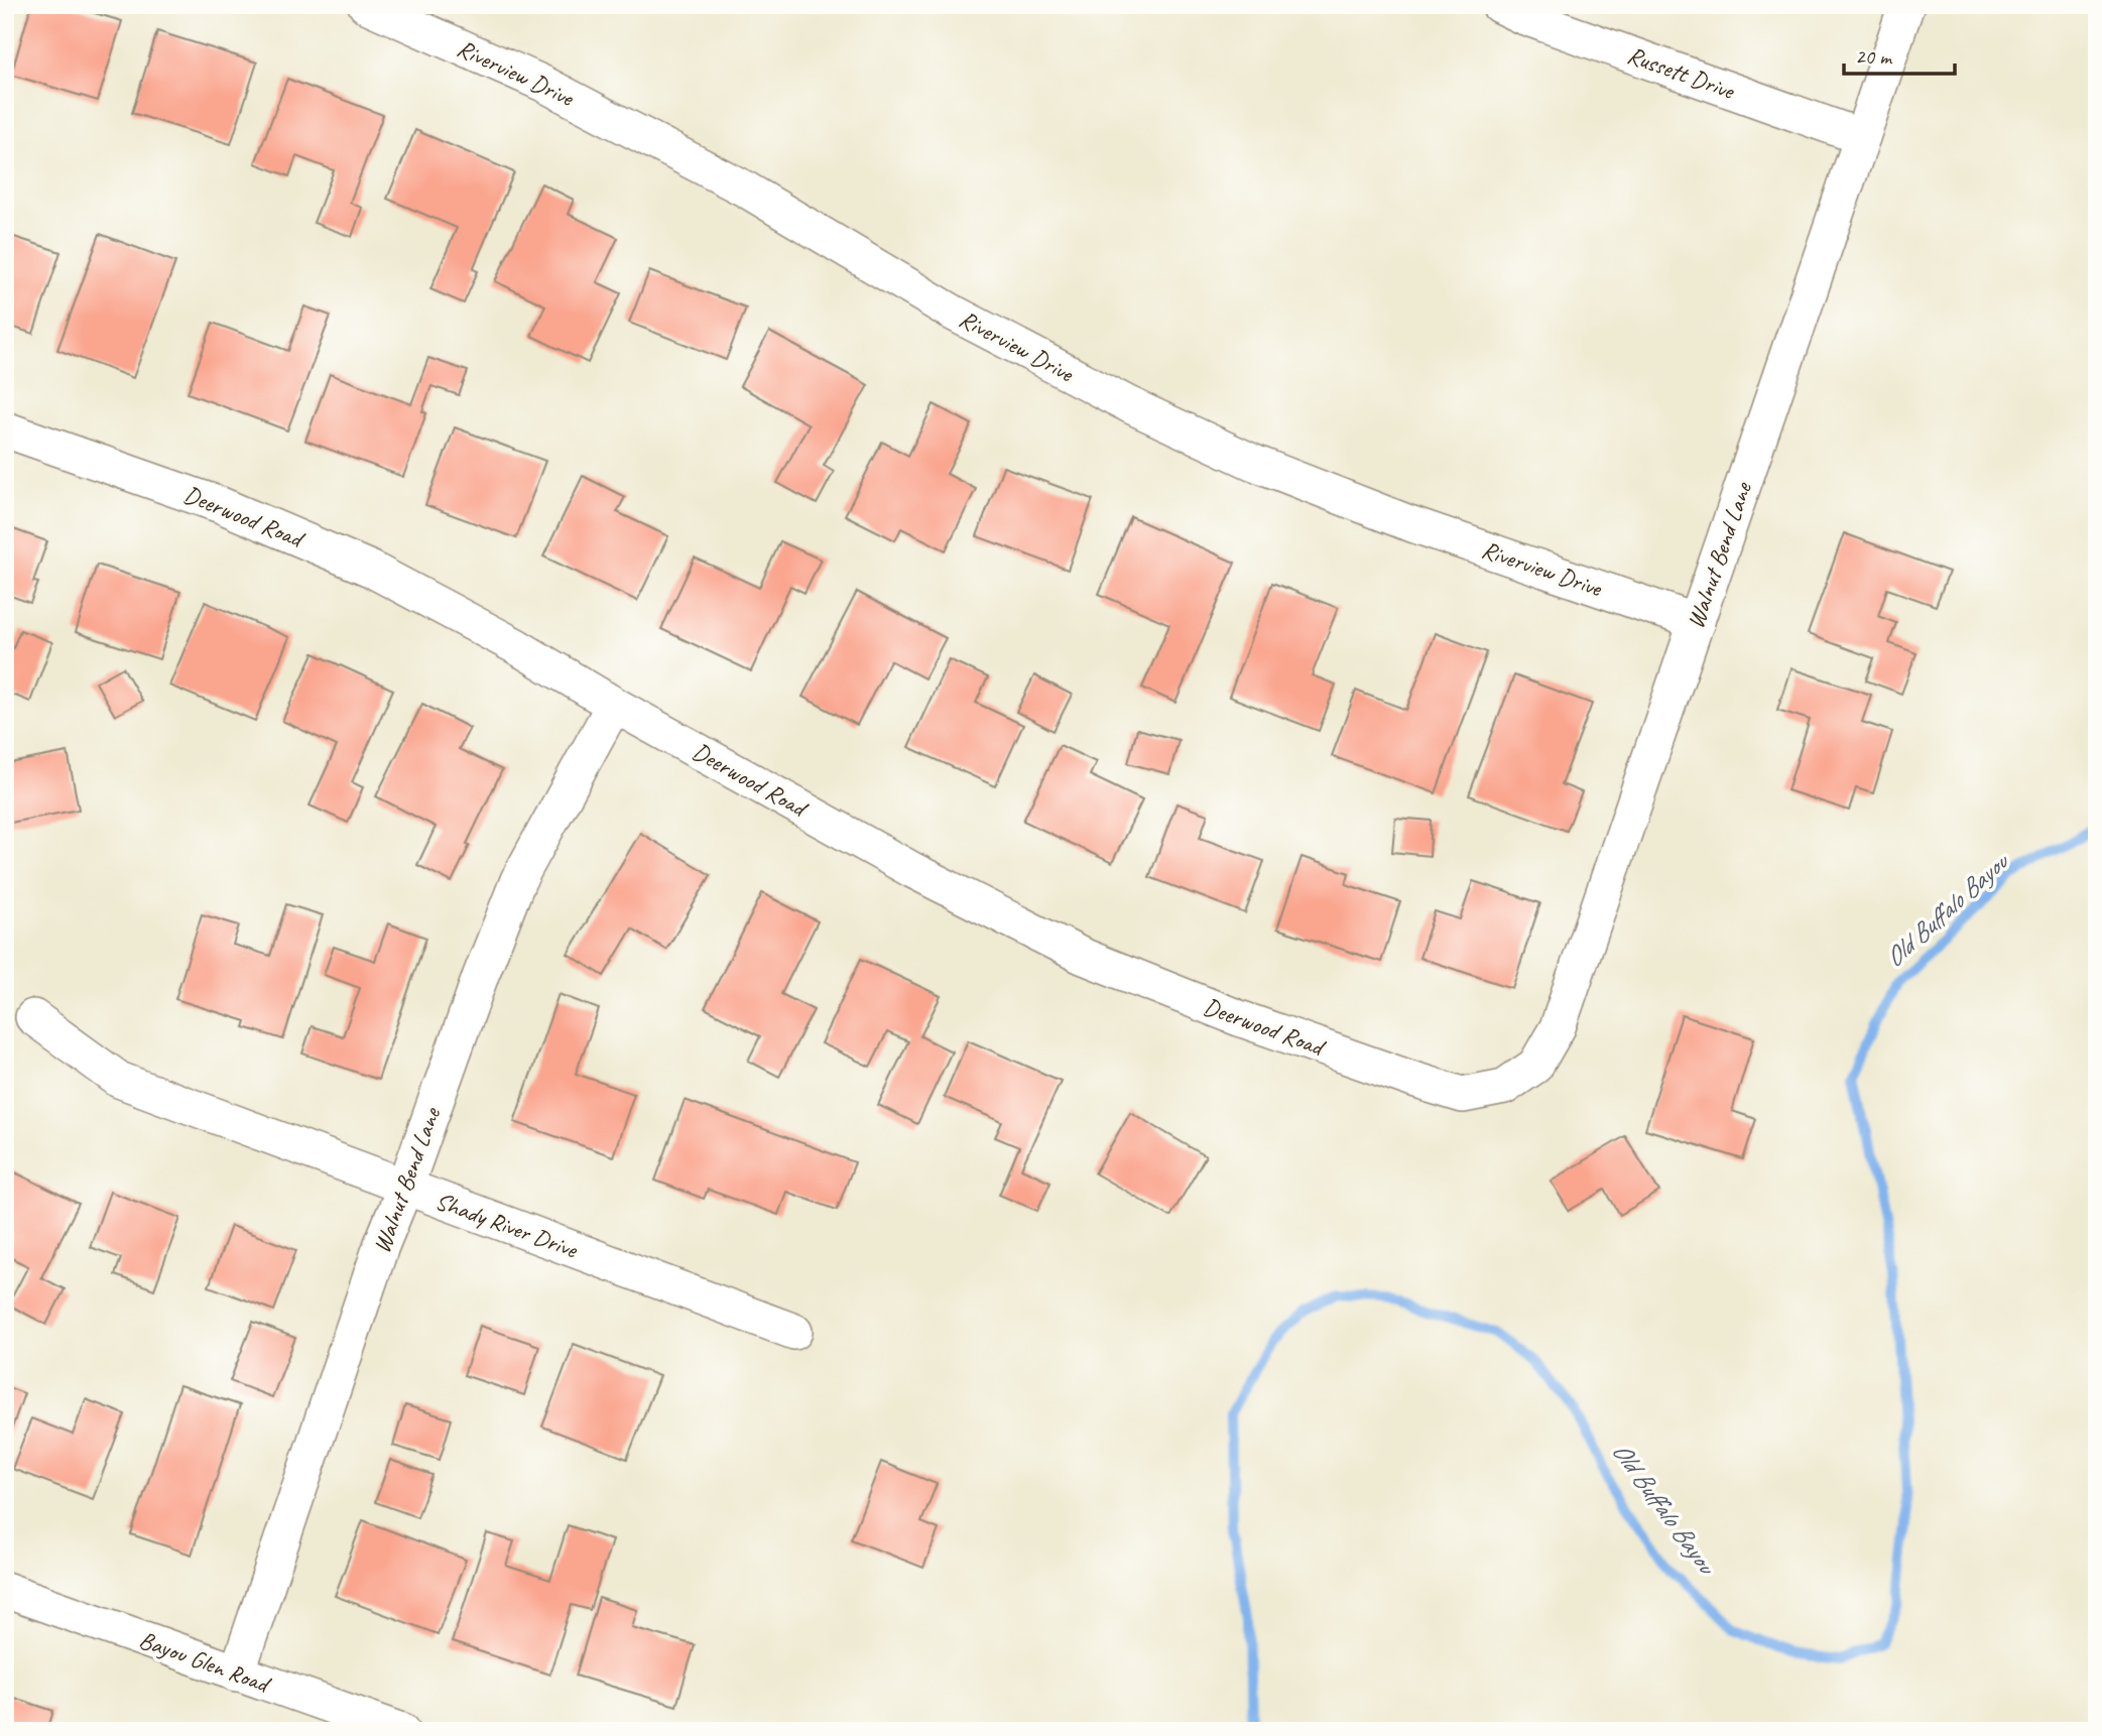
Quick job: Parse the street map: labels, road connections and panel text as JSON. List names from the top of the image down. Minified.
{"streets":{"street":["Riverview Drive","Russett Drive","Deerwood Road","Walnut Bend Lane","Shady River Drive","Bayou Glen Road"]},"crossings":[["Riverview Drive","Walnut Bend Lane"],["Russett Drive","Walnut Bend Lane"],["Deerwood Road","Walnut Bend Lane"],["Walnut Bend Lane","Shady River Drive"],["Walnut Bend Lane","Bayou Glen Road"]],"water":["Old Buffalo Bayou"],"scale_bar":"20 m"}
